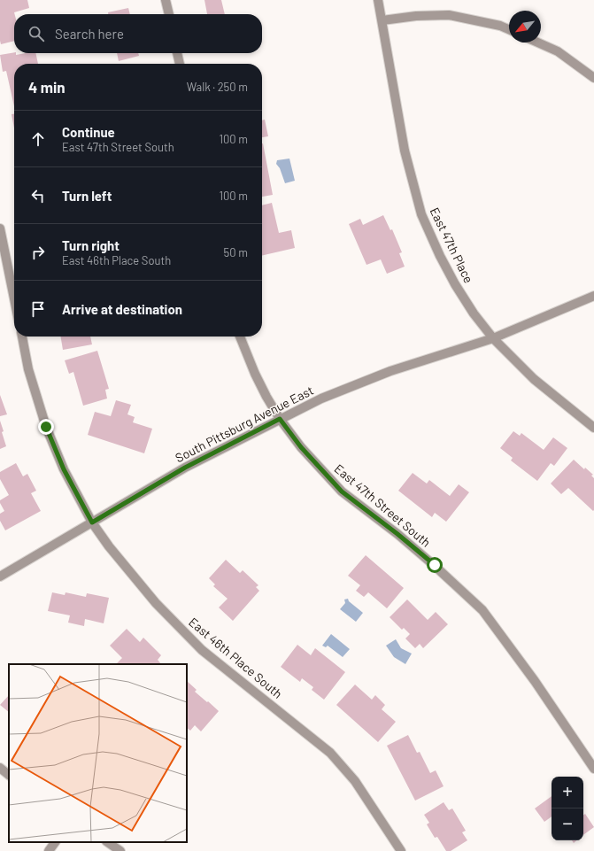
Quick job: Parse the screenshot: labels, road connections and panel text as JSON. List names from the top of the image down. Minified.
{"streets":{"street":["East 47th Place","South Pittsburg Avenue East","East 47th Street South","East 46th Place South"]},"crossings":[["East 47th Place","South Pittsburg Avenue East"],["South Pittsburg Avenue East","East 47th Street South"],["South Pittsburg Avenue East","East 46th Place South"]],"north":"bottom left","page":{"search":"Search here","heading":["4 min","Walk · 250 m"],"list":[["Continue","East 47th Street South","100 m"],["Turn left","100 m"],["Turn right","East 46th Place South","50 m"],"Arrive at destination"],"map_buttons":["+","−"]}}
